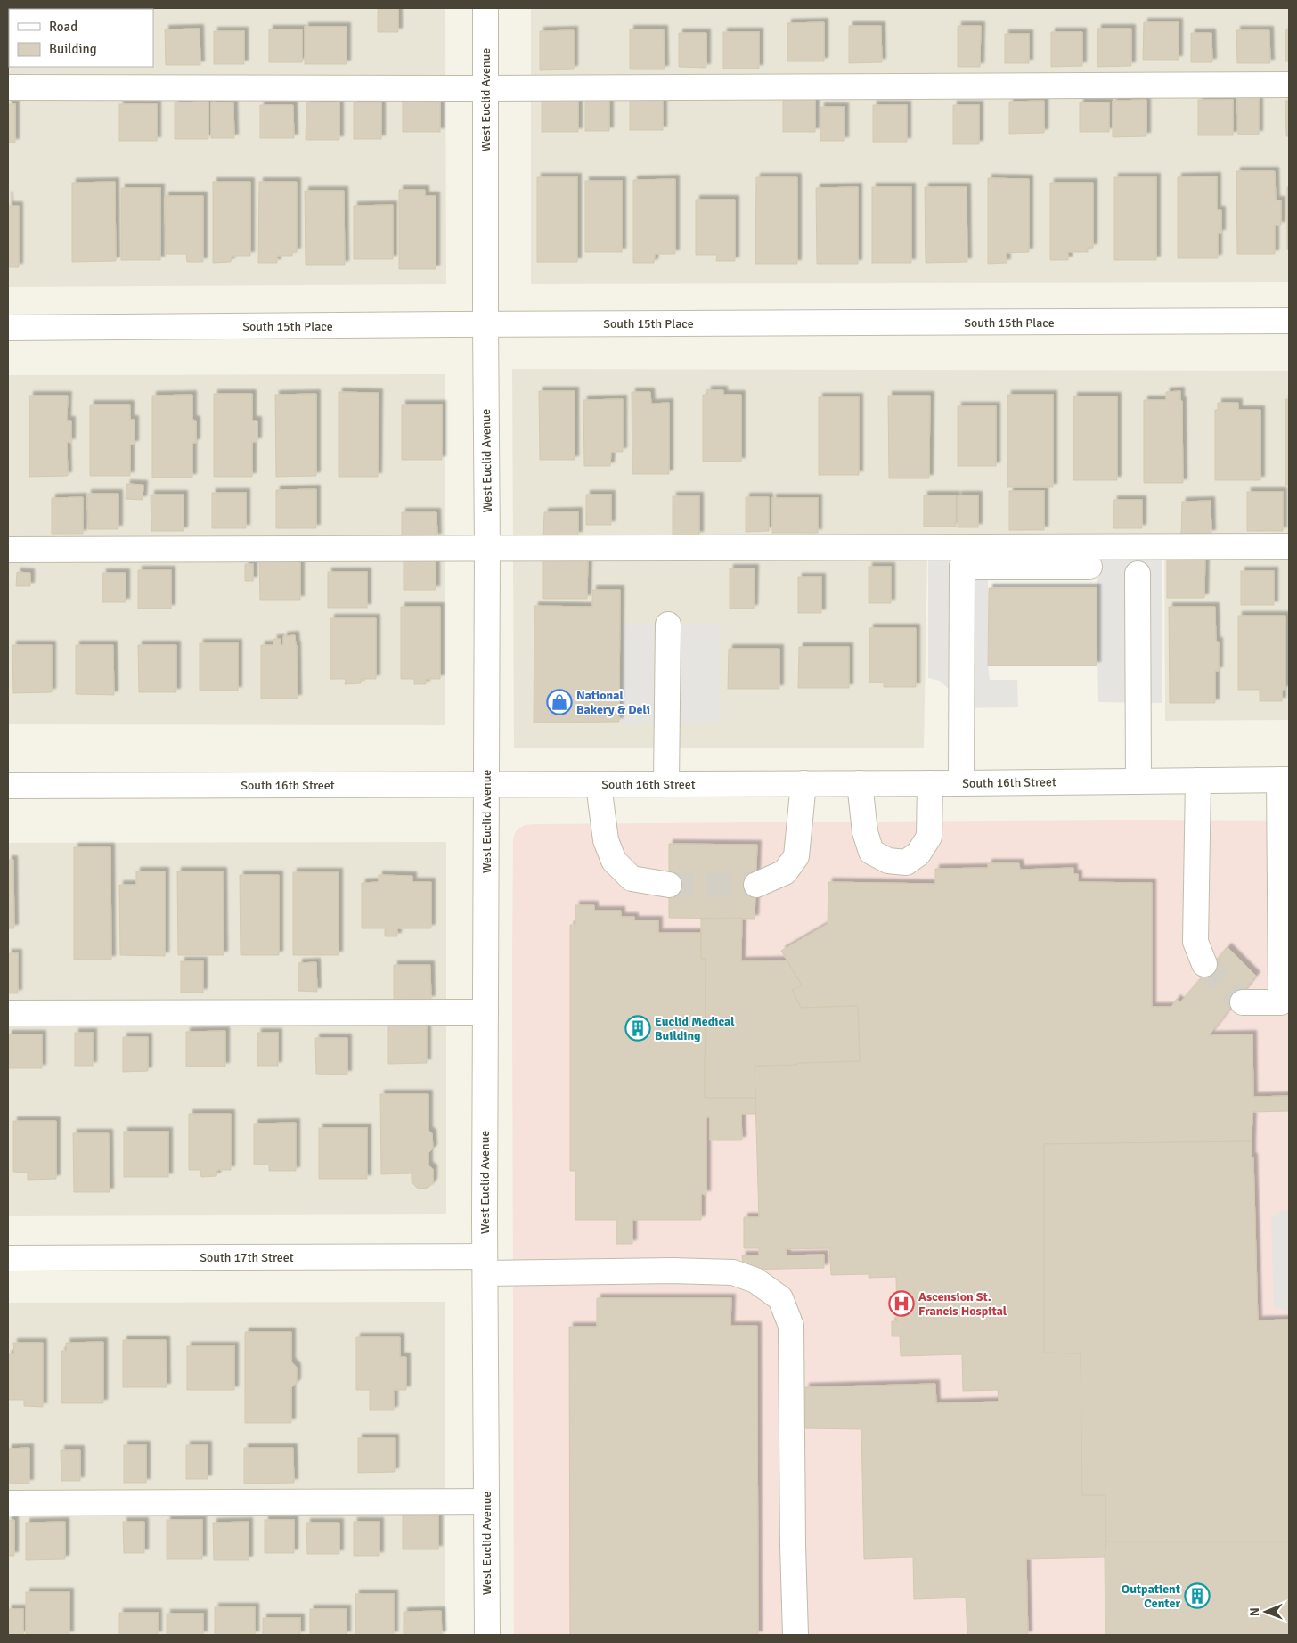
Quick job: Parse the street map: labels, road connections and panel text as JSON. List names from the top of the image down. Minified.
{"streets":{"street":["West Euclid Avenue","South 15th Place","South 16th Street","South 17th Street"]},"crossings":[["West Euclid Avenue","South 15th Place"],["West Euclid Avenue","South 16th Street"],["West Euclid Avenue","South 17th Street"]],"places":{"shop":["National Bakery & Deli"],"building":["Euclid Medical Building","Outpatient Center"],"hospital":["Ascension St. Francis Hospital"]},"legend":["Road","Building"],"north":"left"}
